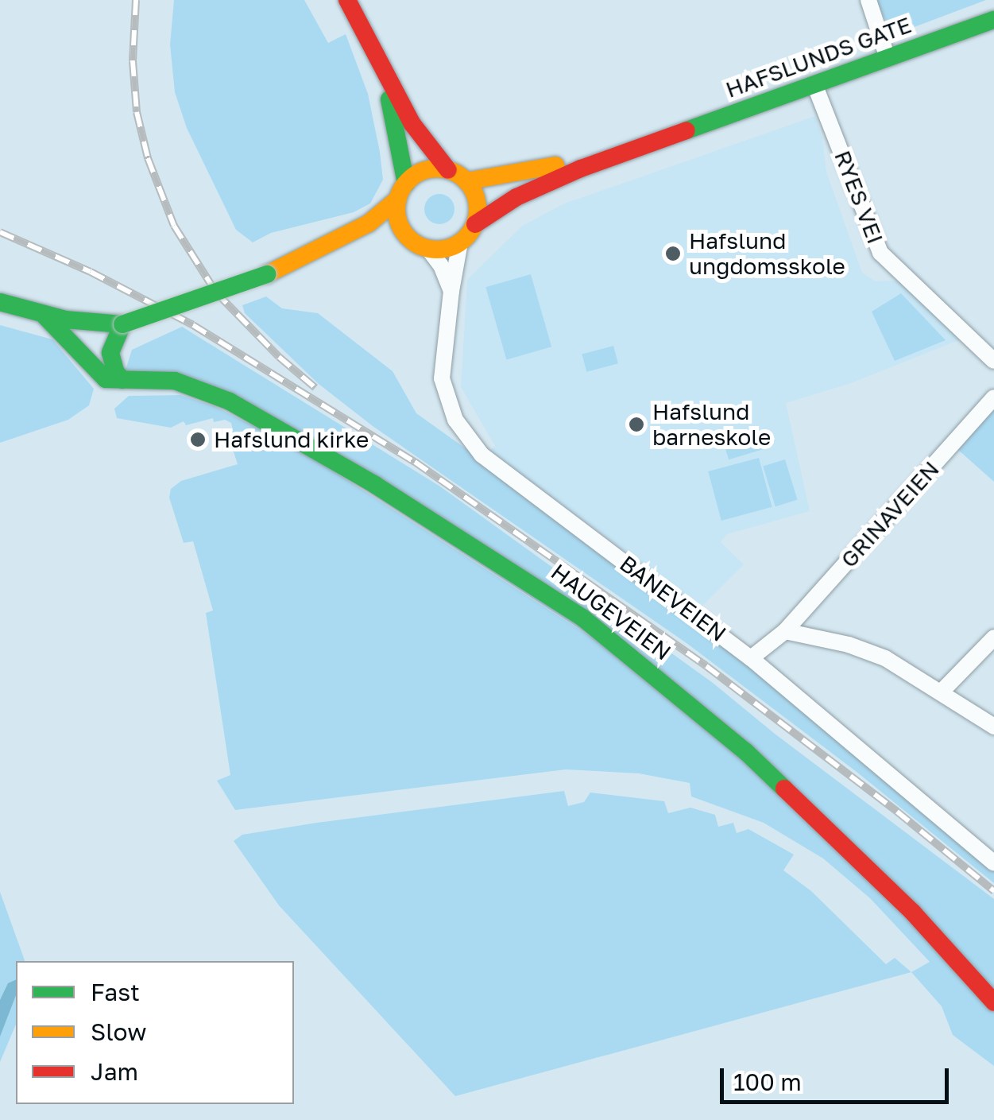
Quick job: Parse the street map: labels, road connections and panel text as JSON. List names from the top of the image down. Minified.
{"streets":{"main road":["HAFSLUNDS GATE","HAUGEVEIEN"],"street":["RYES VEI","GRINAVEIEN","BANEVEIEN"]},"crossings":[["HAFSLUNDS GATE","RYES VEI"],["HAFSLUNDS GATE","BANEVEIEN"],["GRINAVEIEN","BANEVEIEN"]],"places":["Hafslund ungdomsskole","Hafslund barneskole","Hafslund kirke"],"legend":["Fast","Slow","Jam"],"scale_bar":"100 m"}
